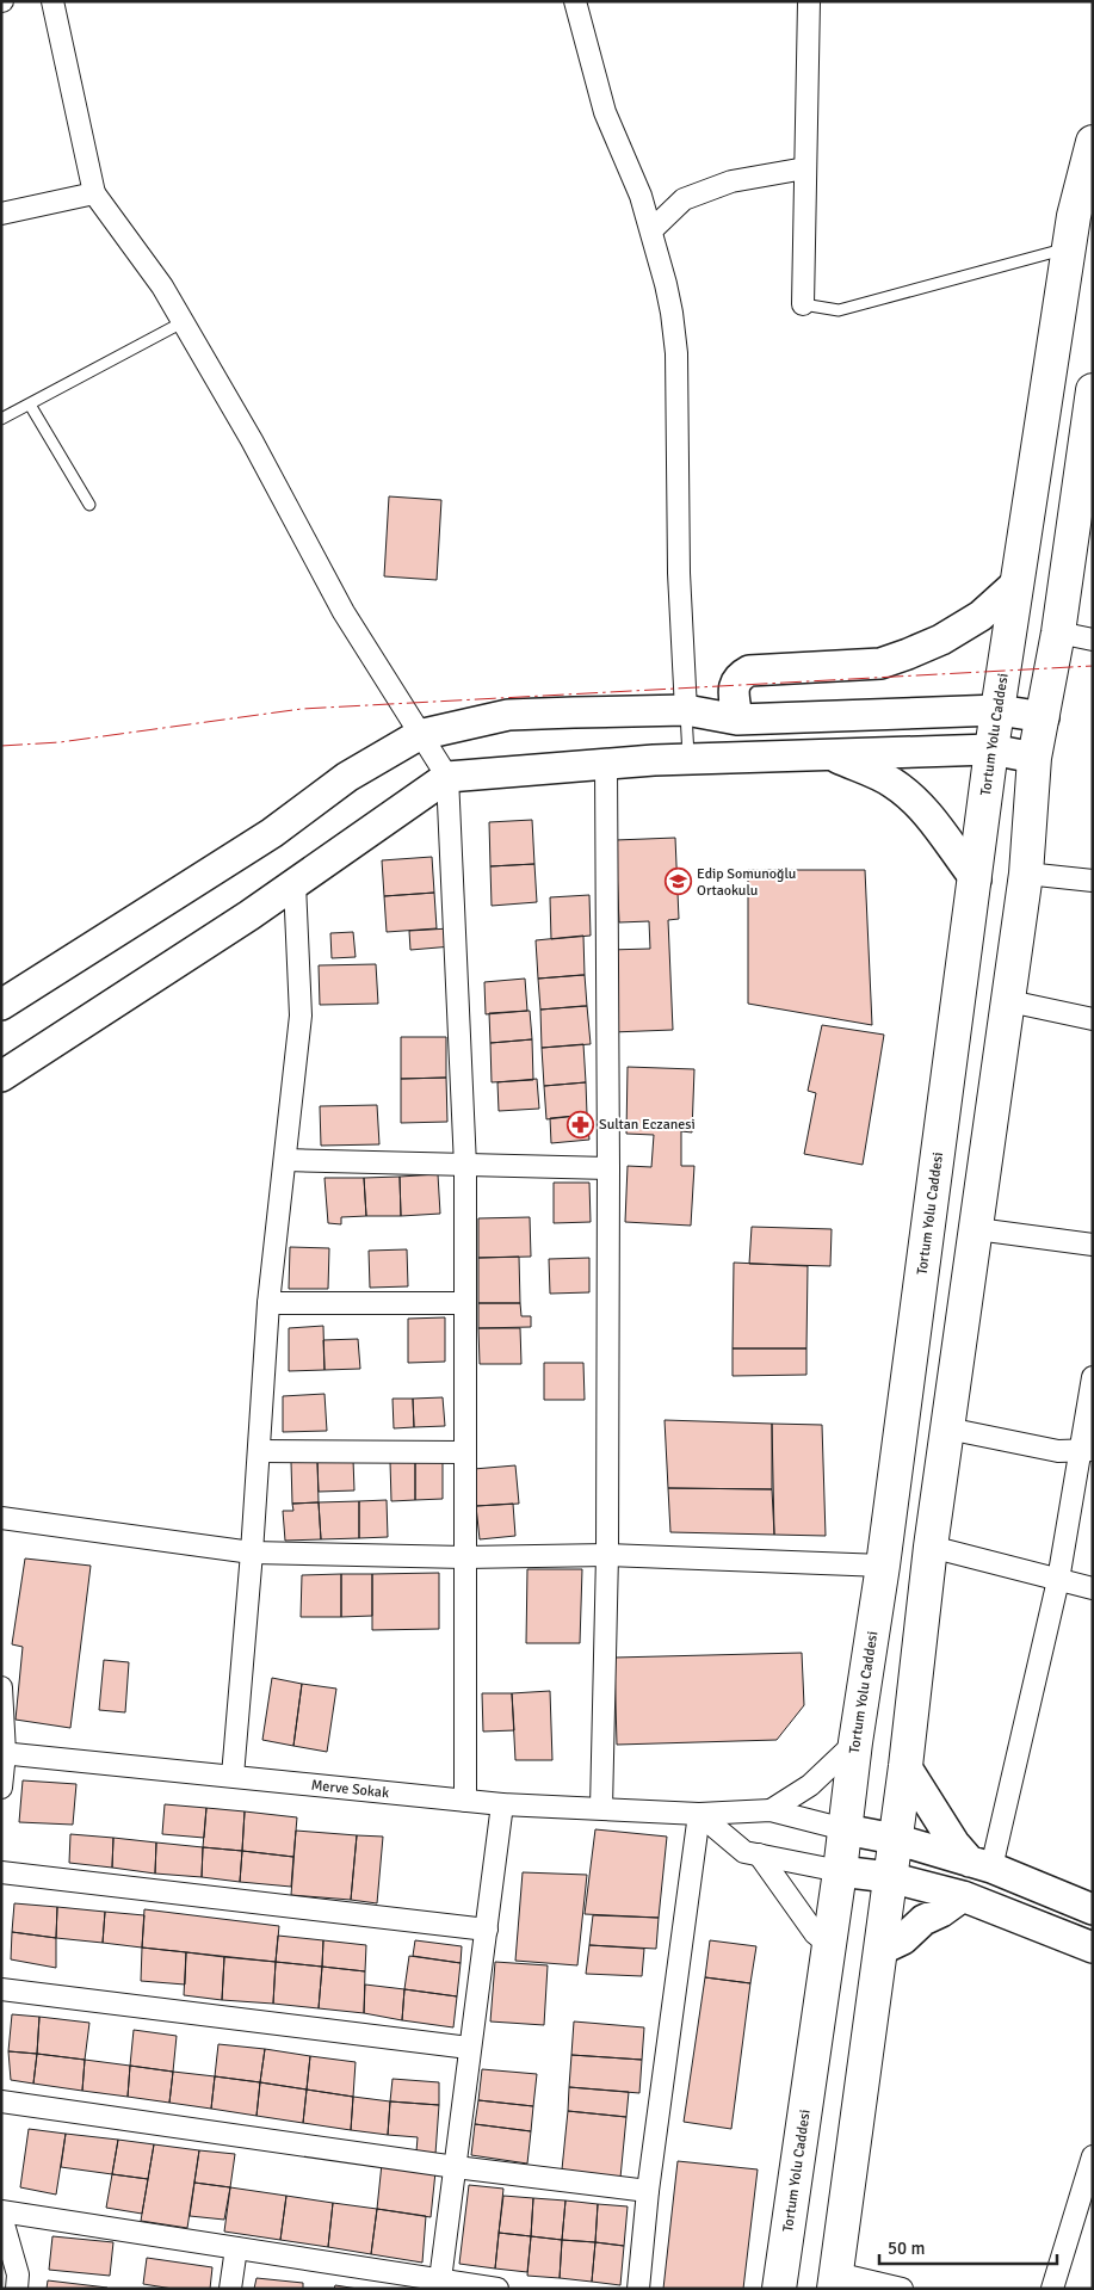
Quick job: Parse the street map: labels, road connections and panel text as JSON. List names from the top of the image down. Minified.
{"streets":{"highway":["Tortum Yolu Caddesi"],"street":["Merve Sokak"]},"places":{"school or university":["Edip Somunoğlu Ortaokulu"],"pharmacy":["Sultan Eczanesi"]},"scale_bar":"50 m"}
